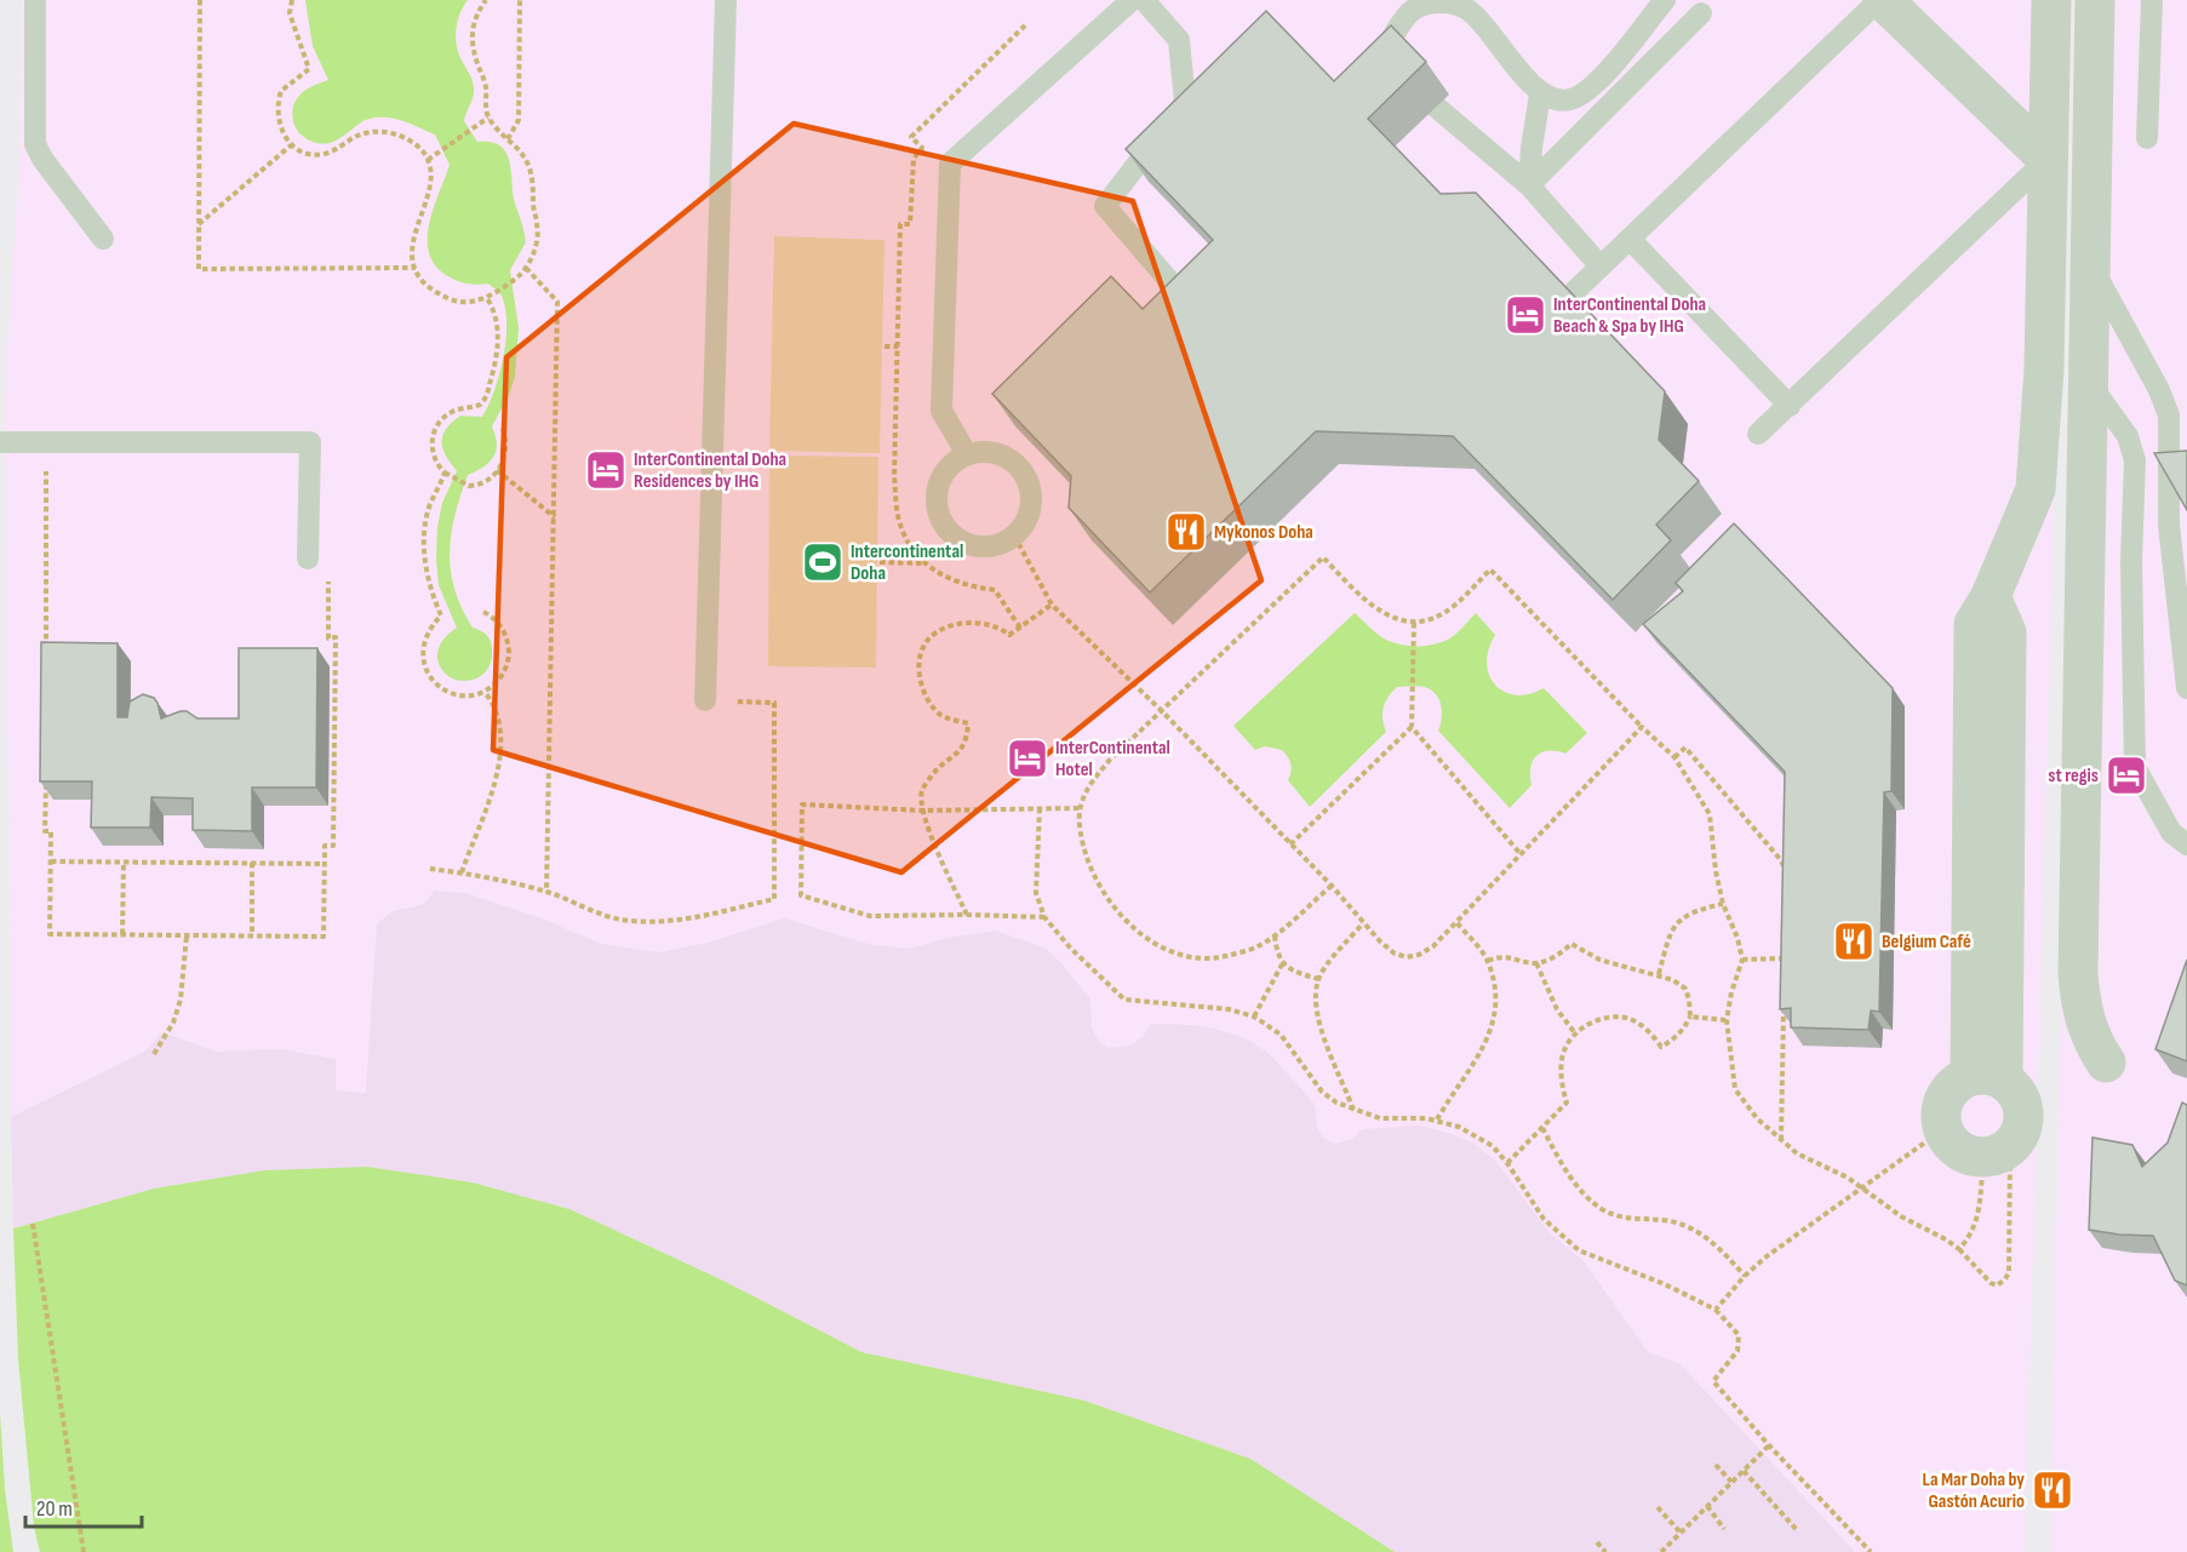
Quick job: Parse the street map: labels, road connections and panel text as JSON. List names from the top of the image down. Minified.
{"places":{"hotel":["InterContinental Doha Beach & Spa by IHG","InterContinental Doha Residences by IHG","InterContinental Hotel","st regis"],"restaurant":["Mykonos Doha","Belgium Café","La Mar Doha by Gastón Acurio"],"sports":["Intercontinental Doha"]},"scale_bar":"20 m"}
